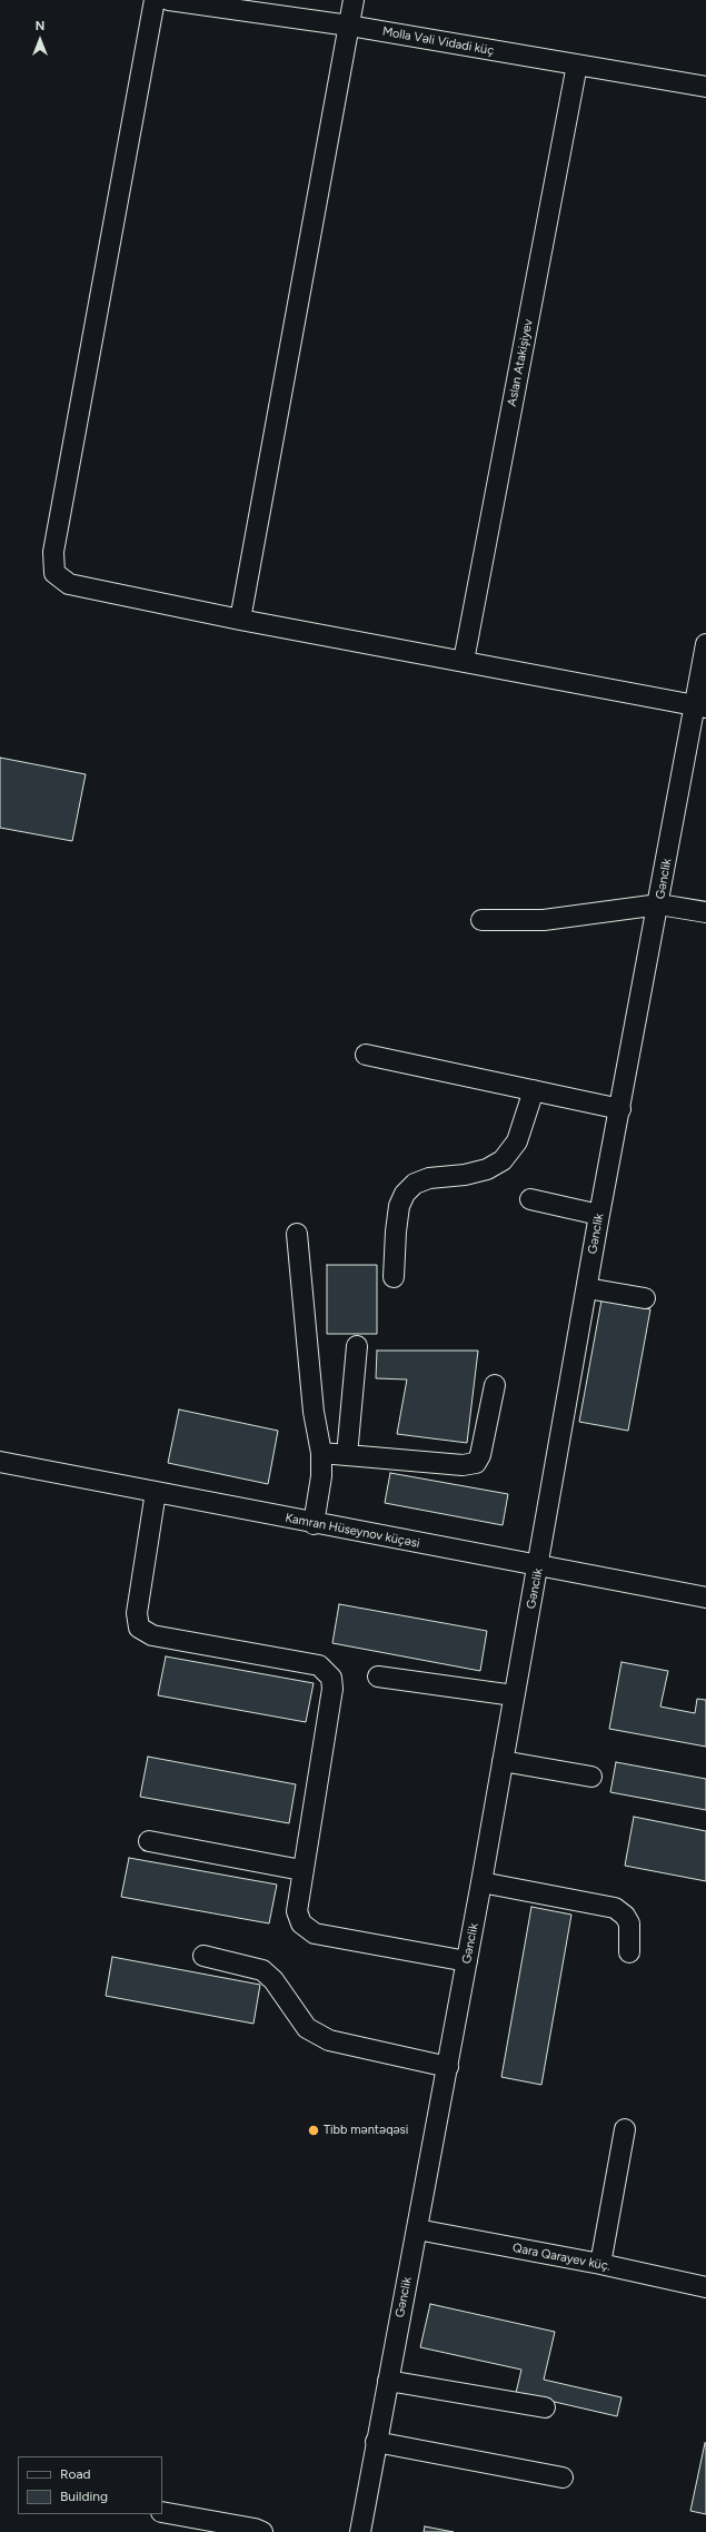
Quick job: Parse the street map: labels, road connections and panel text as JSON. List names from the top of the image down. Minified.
{"streets":{"street":["Molla Vəli Vidadi küç","Aslan Atakişiyev","Gənclik","Kamran Hüseynov küçəsi","Qara Qarayev küç."]},"crossings":[["Molla Vəli Vidadi küç","Aslan Atakişiyev"],["Gənclik","Kamran Hüseynov küçəsi"],["Gənclik","Qara Qarayev küç."]],"places":["Tibb məntəqəsi"],"legend":["Road","Building"],"north":"top"}
